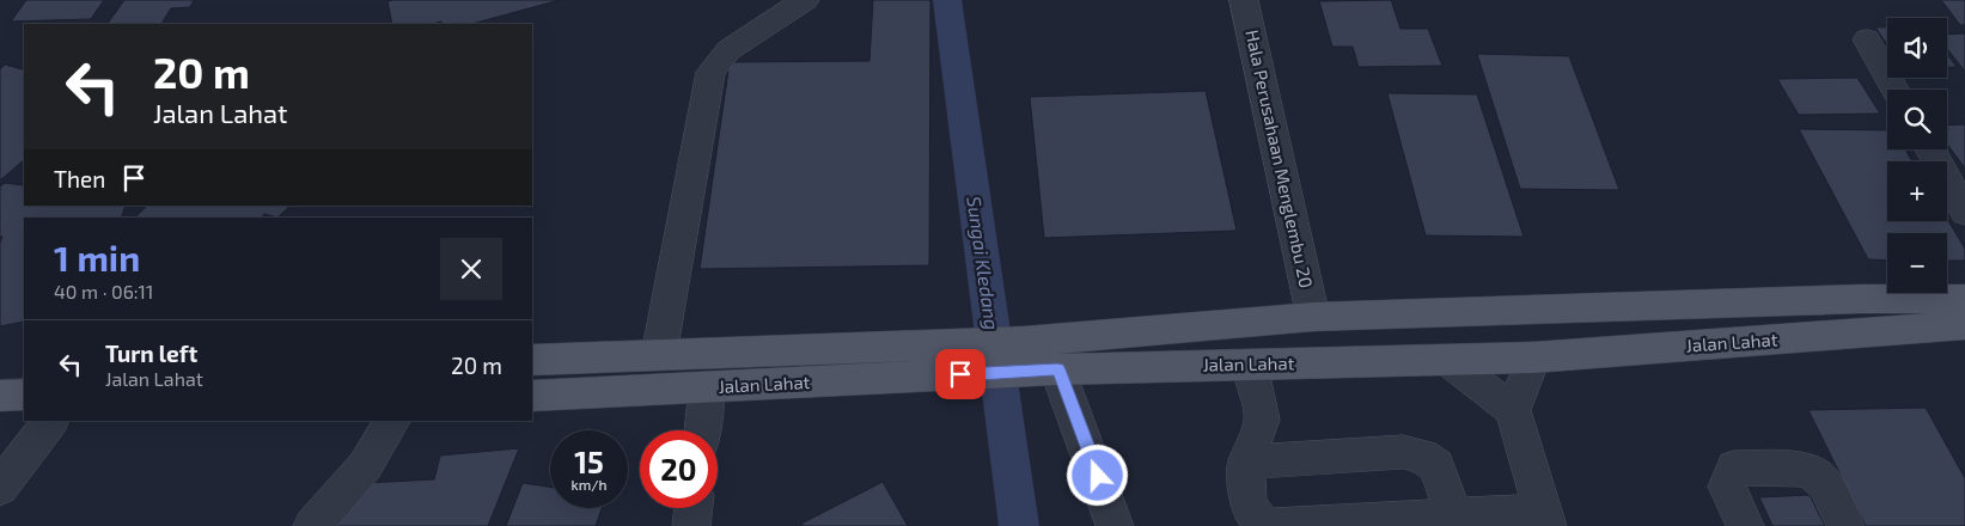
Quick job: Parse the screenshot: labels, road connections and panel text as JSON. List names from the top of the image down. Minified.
{"streets":{"main road":["Jalan Lahat"],"street":["Hala Perusahaan Menglembu 20"]},"crossings":[["Hala Perusahaan Menglembu 20","Jalan Lahat"]],"water":["Sungai Kledang"],"page":{"map_buttons":["+","−"],"turn":["20 m","Jalan Lahat"],"then":"Then","heading":["1 min","40 m · 06:11"],"list":[{"name":"Turn left","note":"Jalan Lahat","value":"20 m"}],"speed":"15 km/h","limit":"20"}}
